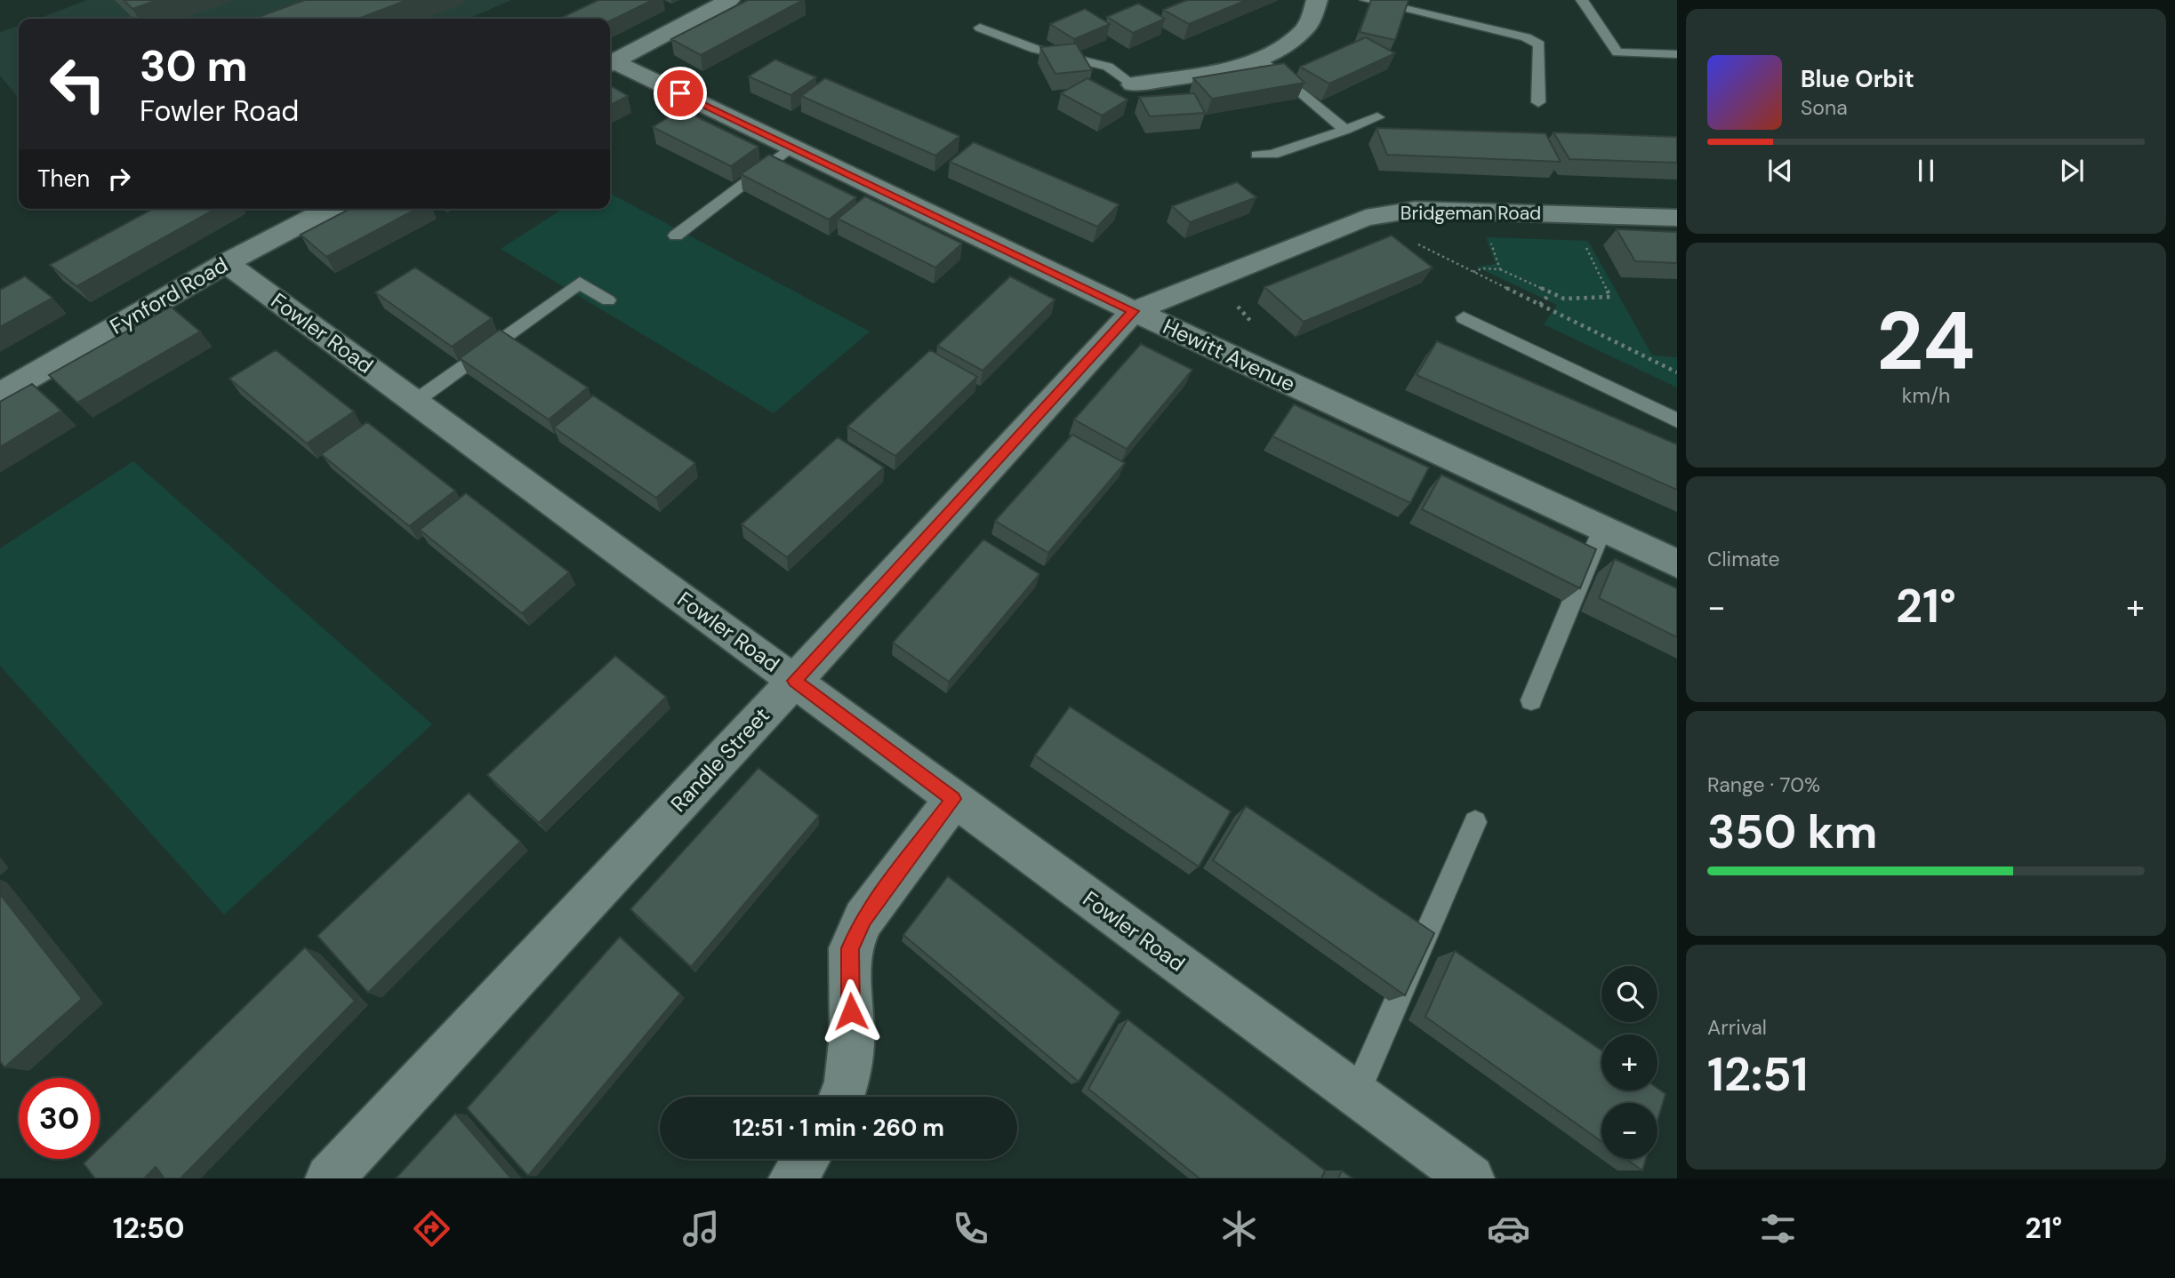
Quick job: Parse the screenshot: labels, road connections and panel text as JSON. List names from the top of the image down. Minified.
{"streets":{"street":["Bridgeman Road","Fynford Road","Fowler Road","Hewitt Avenue","Randle Street"]},"crossings":[["Bridgeman Road","Hewitt Avenue"],["Bridgeman Road","Randle Street"],["Fynford Road","Fowler Road"],["Fowler Road","Randle Street"],["Hewitt Avenue","Randle Street"]],"page":{"turn":["30 m","Fowler Road"],"song":["Blue Orbit","Sona"],"then":"Then","tile":[["24","km/h"],"Climate",["Range · 70%","350 km"],["Arrival","12:51"]],"heat":["−","21°","+"],"map_buttons":["+","−"],"limit":"30","trip":"12:51 · 1 min · 260 m","tabs":["12:50","21°"]}}
